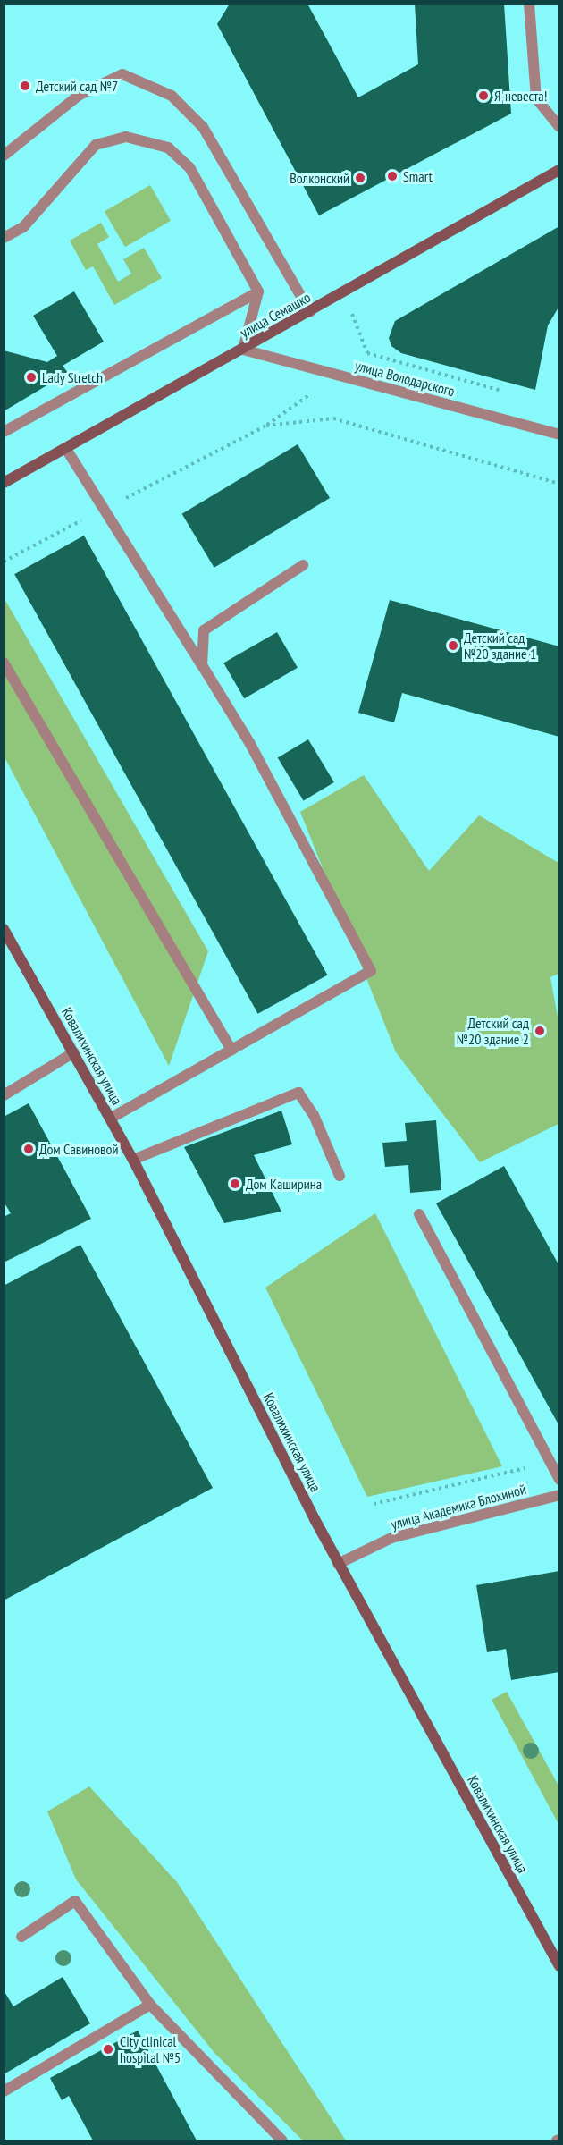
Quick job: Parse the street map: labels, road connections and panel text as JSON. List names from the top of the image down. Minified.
{"streets":{"street":["улица Семашко","улица Володарского","Ковалихинская улица","улица Академика Блохиной"]},"crossings":[["улица Семашко","улица Володарского"],["Ковалихинская улица","улица Академика Блохиной"]],"places":["Детский сад №7","Я-невеста!","Smart","Волконский","Lady Stretch","Детский сад №20 здание 1","Детский сад №20 здание 2","Дом Савиновой","Дом Каширина","City clinical hospital №5"]}
